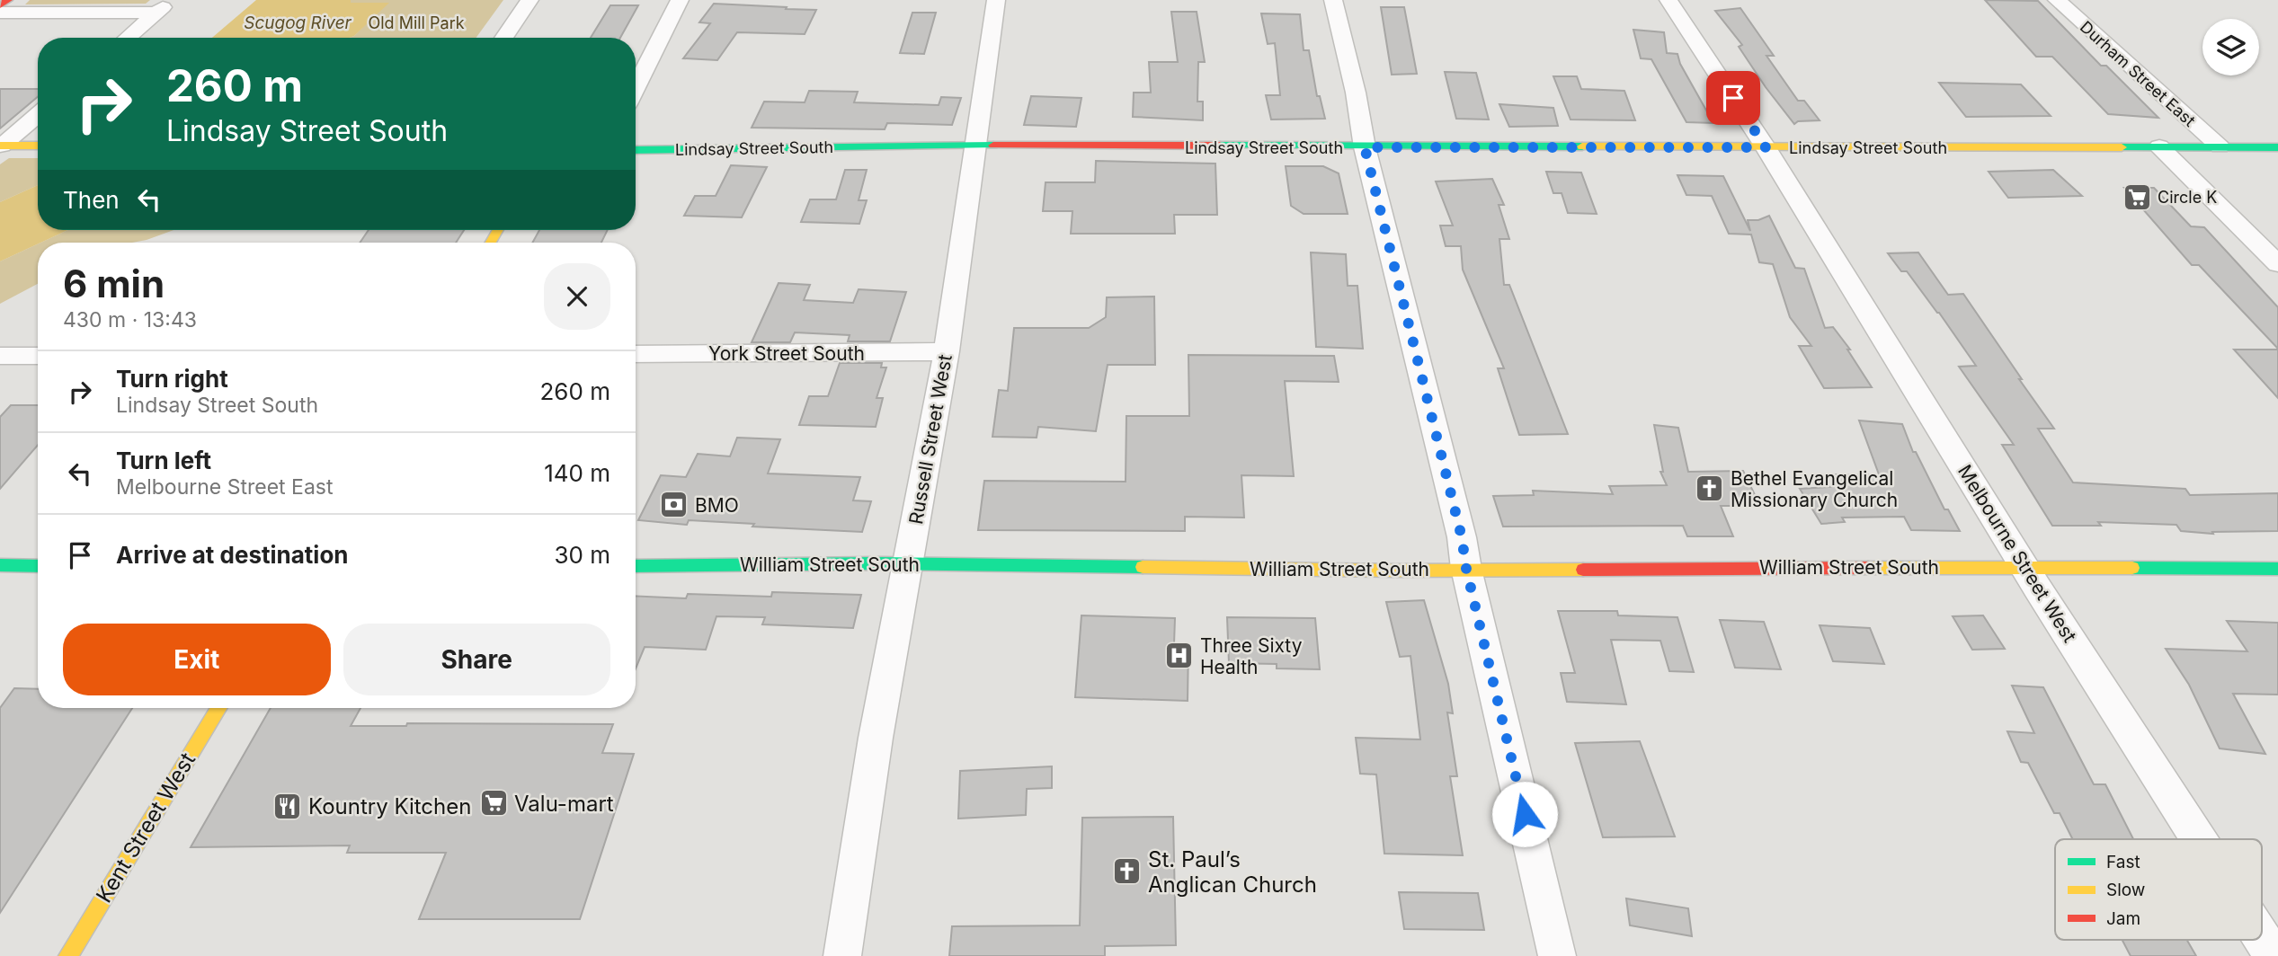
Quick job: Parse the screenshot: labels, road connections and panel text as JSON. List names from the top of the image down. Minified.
{"streets":{"main road":["Lindsay Street South","William Street South","Kent Street West"],"street":["Durham Street East","York Street South","Russell Street West","Melbourne Street West"]},"crossings":[["Durham Street East","Lindsay Street South"],["Lindsay Street South","Russell Street West"],["Lindsay Street South","Melbourne Street West"],["York Street South","Russell Street West"],["Russell Street West","William Street South"],["Melbourne Street West","William Street South"]],"water":["Scugog River"],"parks":["Old Mill Park"],"places":{"supermarket":["Circle K","Valu-mart"],"church":["Bethel Evangelical Missionary Church","St. Paul’s Anglican Church"],"bank":["BMO"],"hospital":["Three Sixty Health"],"restaurant":["Kountry Kitchen"]},"legend":["Fast","Slow","Jam"],"page":{"turn":["260 m","Lindsay Street South"],"then":"Then","heading":["6 min","430 m · 13:43"],"list":[{"name":"Turn right","note":"Lindsay Street South","value":"260 m"},{"name":"Turn left","note":"Melbourne Street East","value":"140 m"},{"name":"Arrive at destination","value":"30 m"}],"buttons":["Exit","Share"]}}
